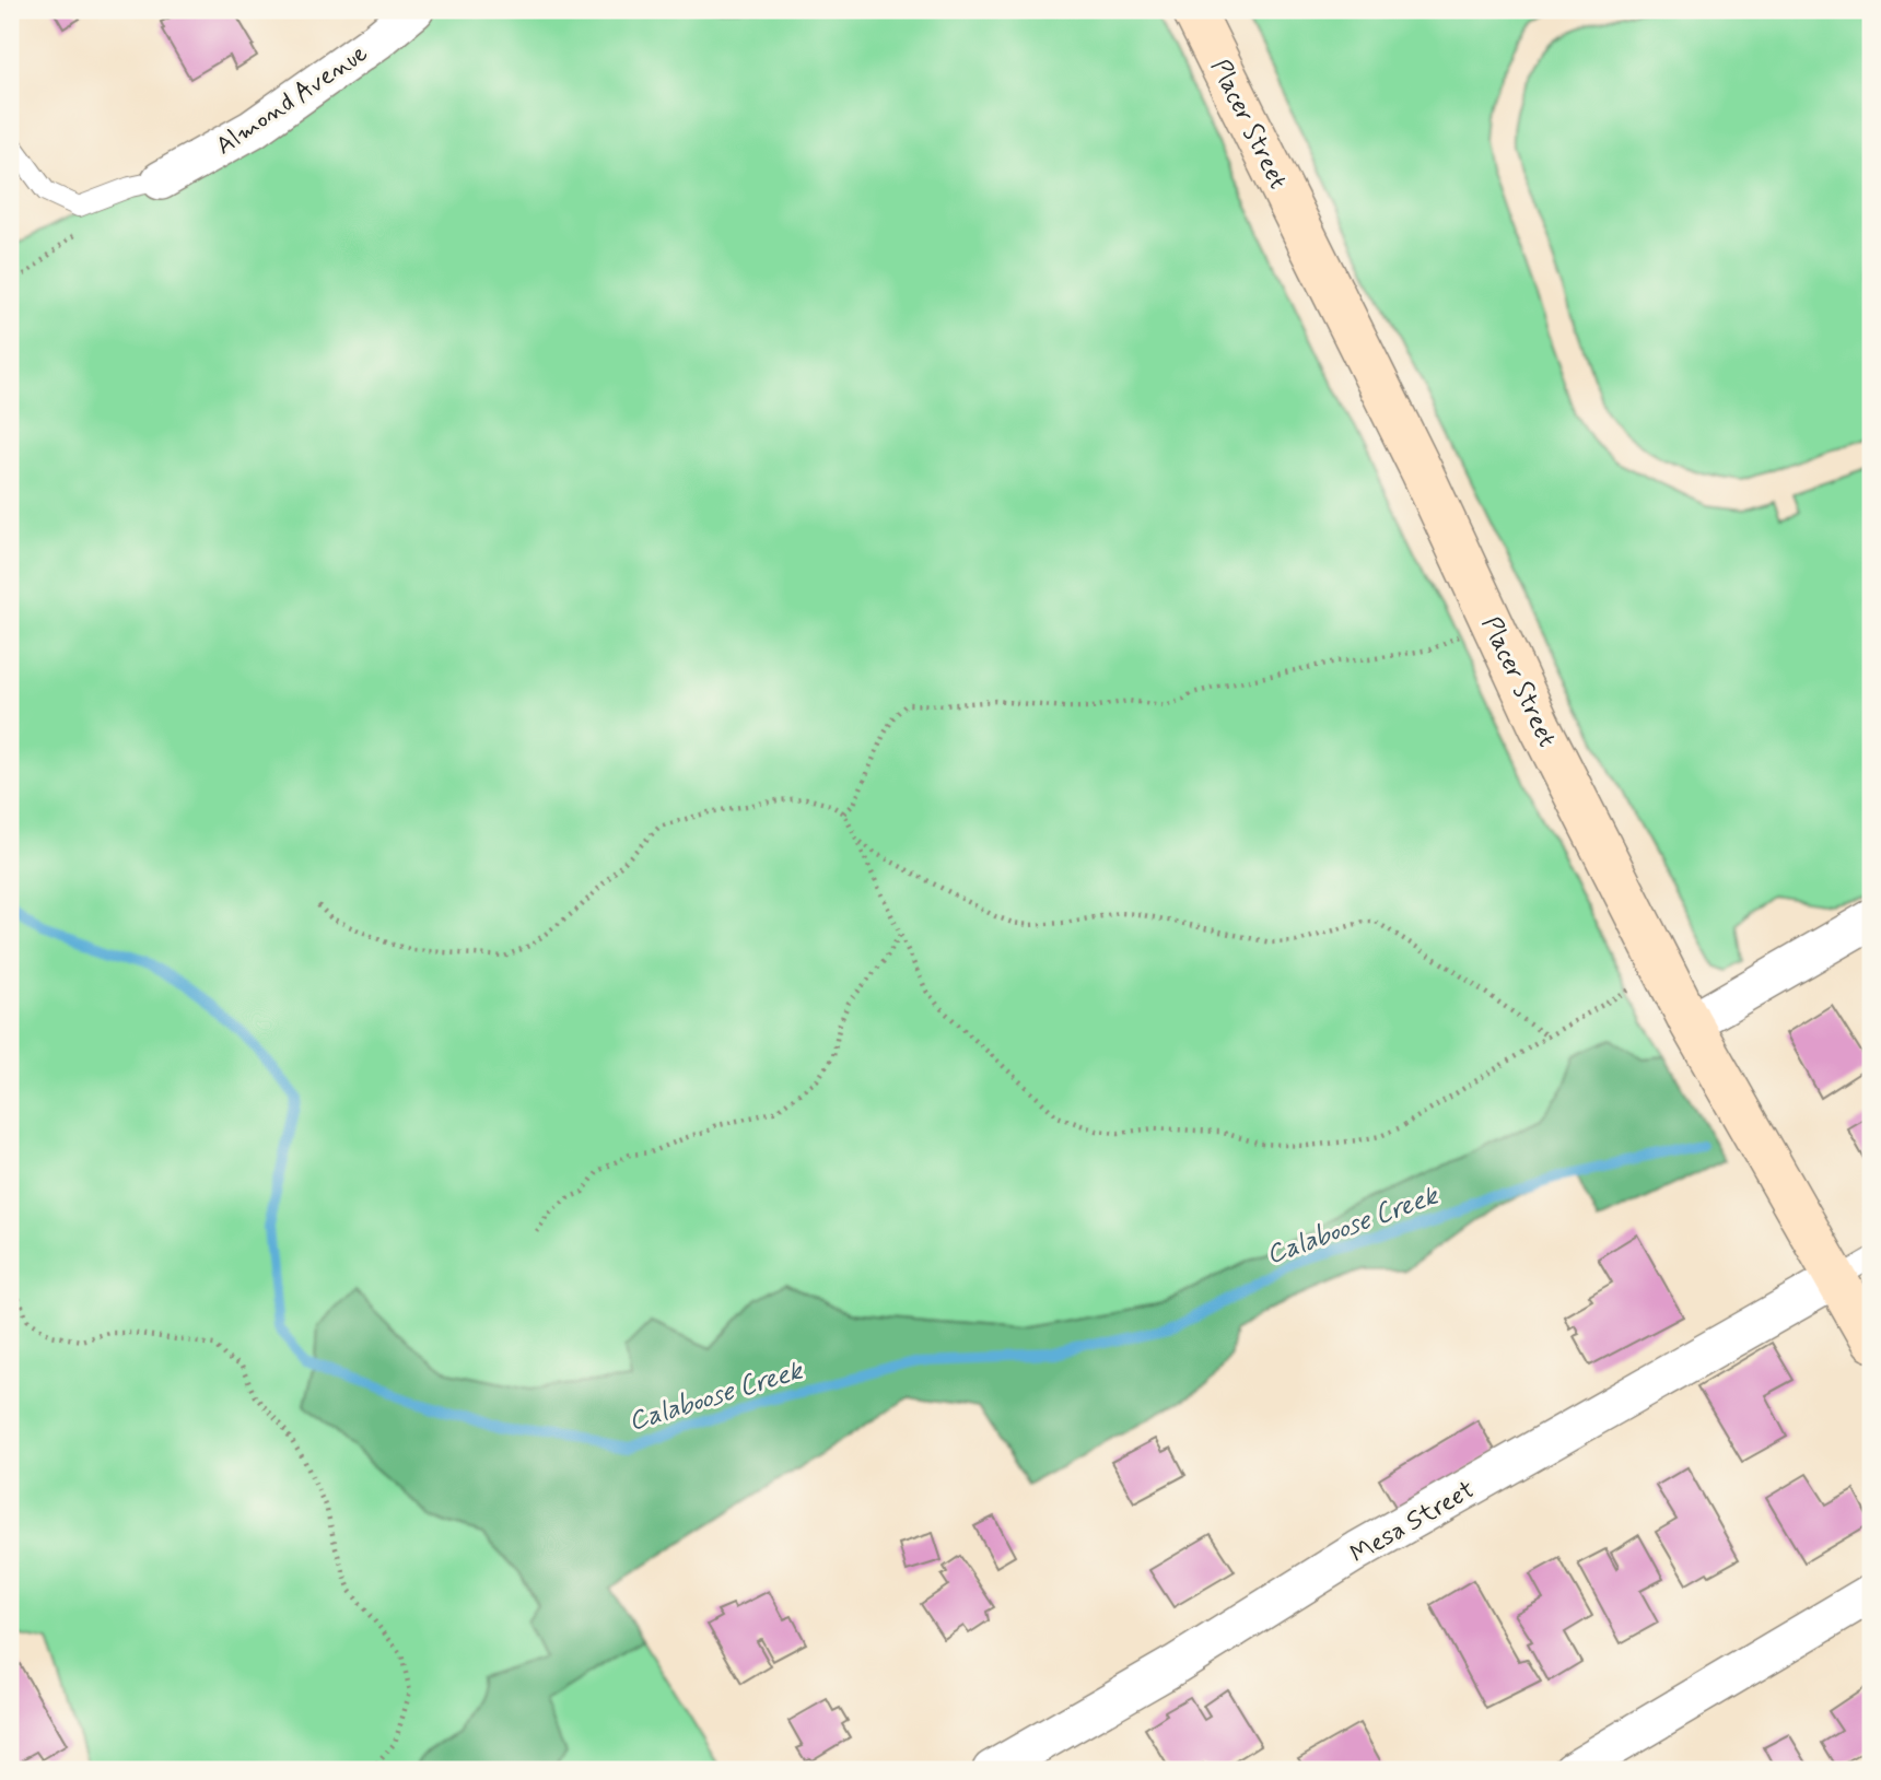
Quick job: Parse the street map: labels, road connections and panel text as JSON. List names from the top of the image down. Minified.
{"streets":{"main road":["Placer Street"],"street":["Almond Avenue","Mesa Street"]},"crossings":[["Placer Street","Mesa Street"]],"water":["Calaboose Creek"]}
